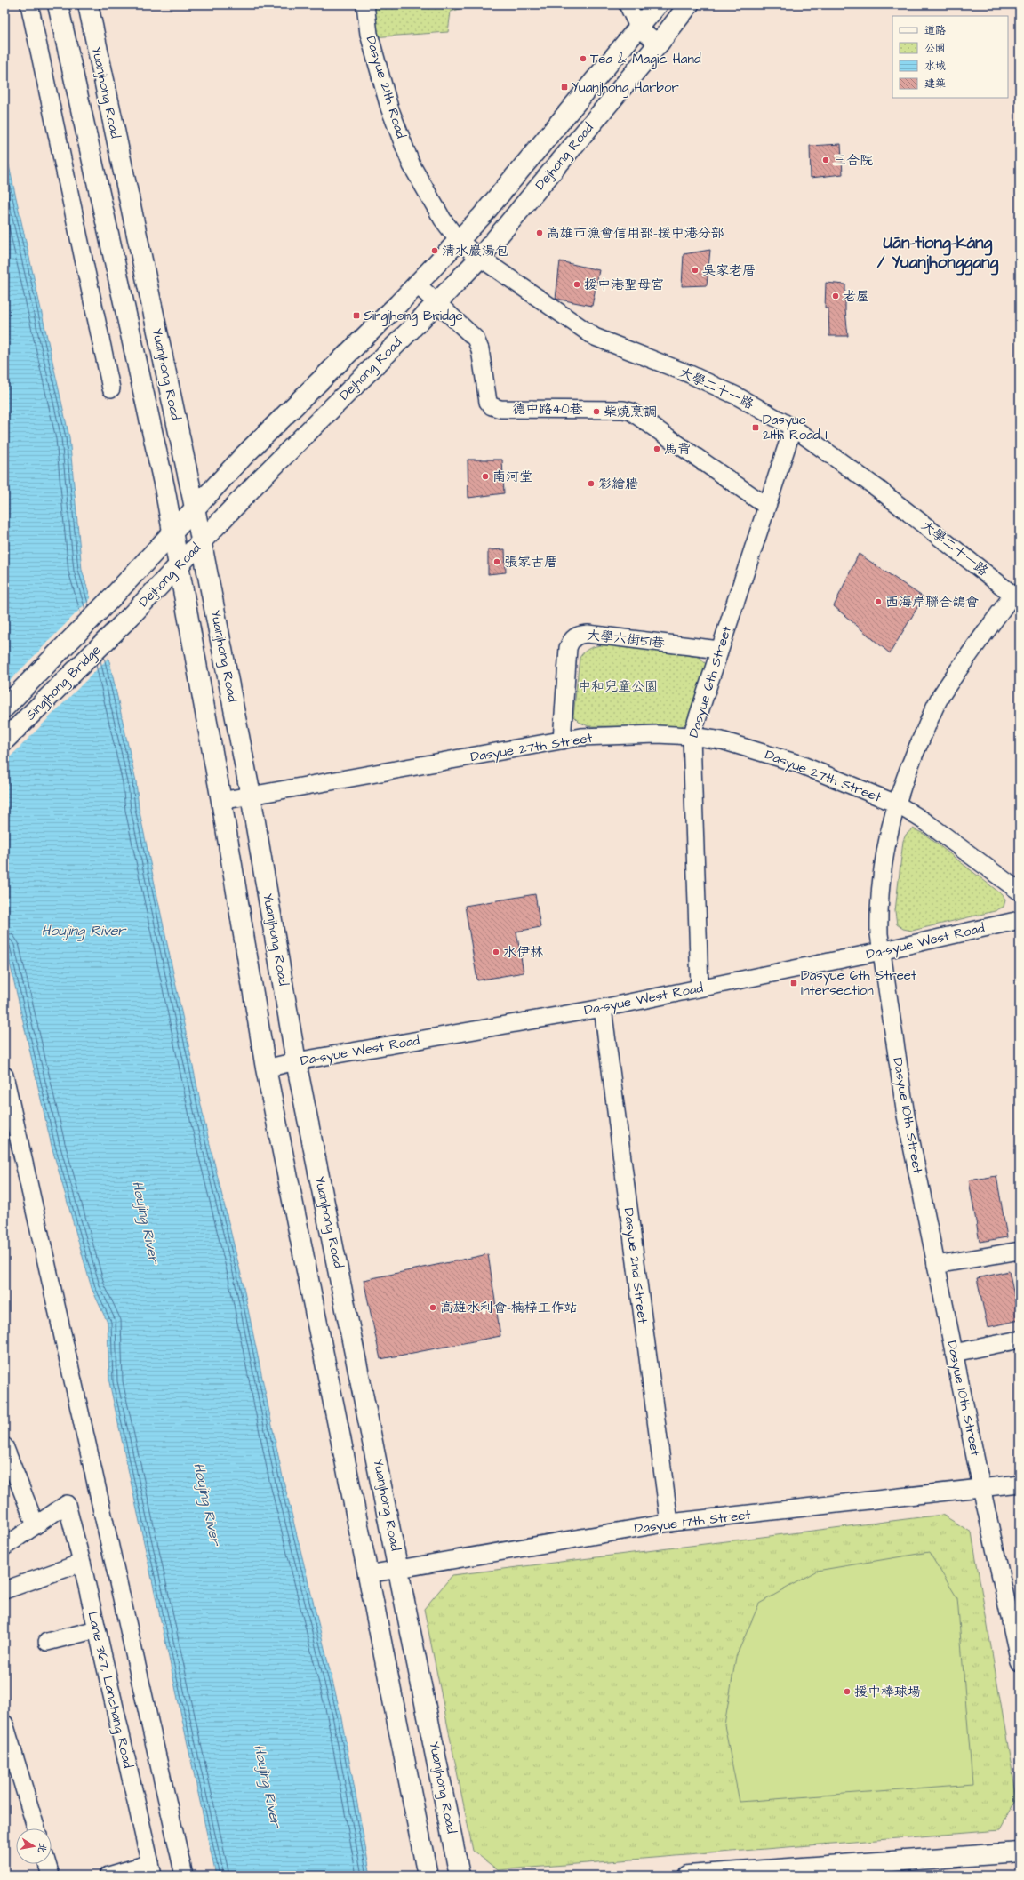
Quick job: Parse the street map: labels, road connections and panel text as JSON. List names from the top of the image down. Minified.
{"streets":{"street":["Dasyue 21th Road","Yuanjhong Road","Dejhong Road","大學二十一路","德中路40巷","大學六街51巷","Dasyue 6th Street","Singjhong Bridge","Dasyue 27th Street","Da-syue West Road","Dasyue 10th Street","Dasyue 2nd Street","Dasyue 17th Street","Lane 367, Lanchang Road"]},"crossings":[["Dasyue 21th Road","Dejhong Road"],["Dasyue 21th Road","大學二十一路"],["Yuanjhong Road","Dejhong Road"],["Yuanjhong Road","Dasyue 27th Street"],["Yuanjhong Road","Da-syue West Road"],["Yuanjhong Road","Dasyue 17th Street"],["Dejhong Road","大學二十一路"],["Dejhong Road","德中路40巷"],["Dejhong Road","Singjhong Bridge"],["大學二十一路","Dasyue 6th Street"],["大學二十一路","Dasyue 10th Street"],["德中路40巷","Dasyue 6th Street"],["大學六街51巷","Dasyue 6th Street"],["大學六街51巷","Dasyue 27th Street"],["Dasyue 6th Street","Dasyue 27th Street"],["Dasyue 6th Street","Da-syue West Road"],["Dasyue 27th Street","Dasyue 10th Street"],["Da-syue West Road","Dasyue 10th Street"],["Da-syue West Road","Dasyue 2nd Street"],["Dasyue 10th Street","Dasyue 17th Street"],["Dasyue 2nd Street","Dasyue 17th Street"]],"districts":["Uān-tiong-káng / Yuanjhonggang"],"water":["Houjing River"],"parks":["中和兒童公園"],"places":{"other":["Tea & Magic Hand","三合院","高雄市漁會信用部-援中港分部","清水巖湯包","吳家老厝","援中港聖母宮","老屋","柴燒烹調","馬背","南河堂","彩繪牆","張家古厝","西海岸聯合鴿會","水伊林","高雄水利會-楠梓工作站","援中棒球場"],"transit":["Yuanjhong Harbor","Singjhong Bridge","Dasyue 21th Road I","Dasyue 6th Street Intersection"]},"legend":["道路","公園","水域","建築"],"north":"right"}
